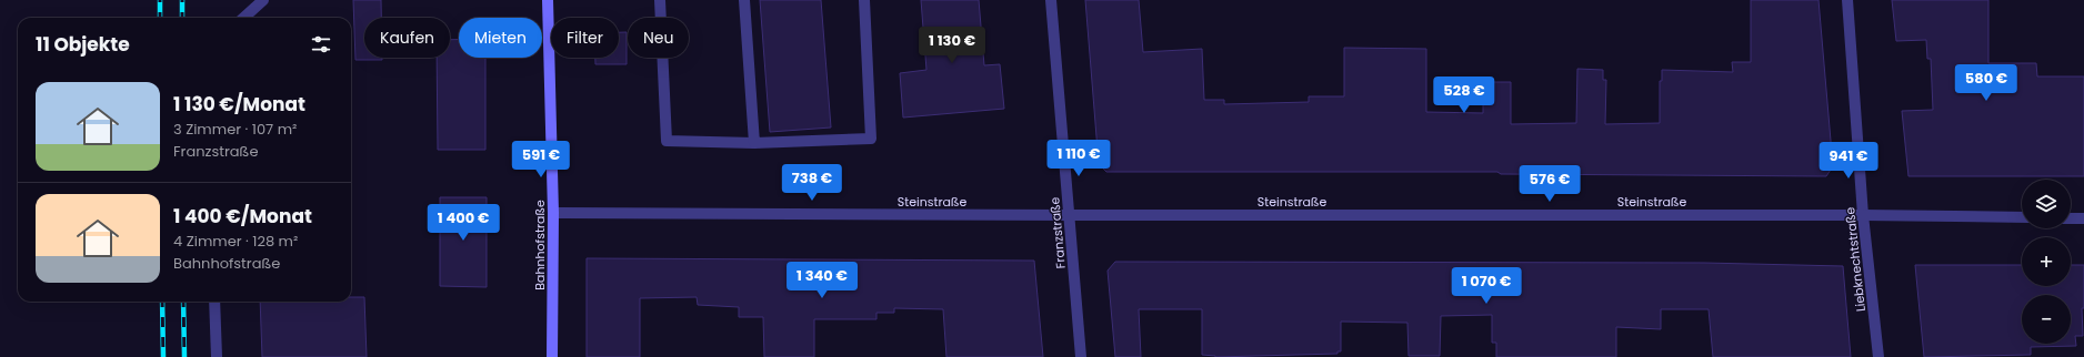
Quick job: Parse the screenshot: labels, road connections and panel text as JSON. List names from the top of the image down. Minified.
{"streets":{"main road":["Bahnhofstraße"],"street":["Steinstraße","Franzstraße","Liebknechtstraße"]},"crossings":[["Steinstraße","Franzstraße"],["Steinstraße","Bahnhofstraße"],["Steinstraße","Liebknechtstraße"]],"page":{"chip":["Kaufen","Mieten","Filter","Neu"],"heading":"11 Objekte","price":["1 130 €","580 €","528 €","1 110 €","591 €","941 €","738 €","576 €","1 400 €","1 340 €","1 070 €"],"list":[{"name":"1 130 €/Monat","note":"3 Zimmer · 107 m² · Franzstraße"},{"name":"1 400 €/Monat","note":"4 Zimmer · 128 m² · Bahnhofstraße"}],"map_buttons":["+","−"]}}
